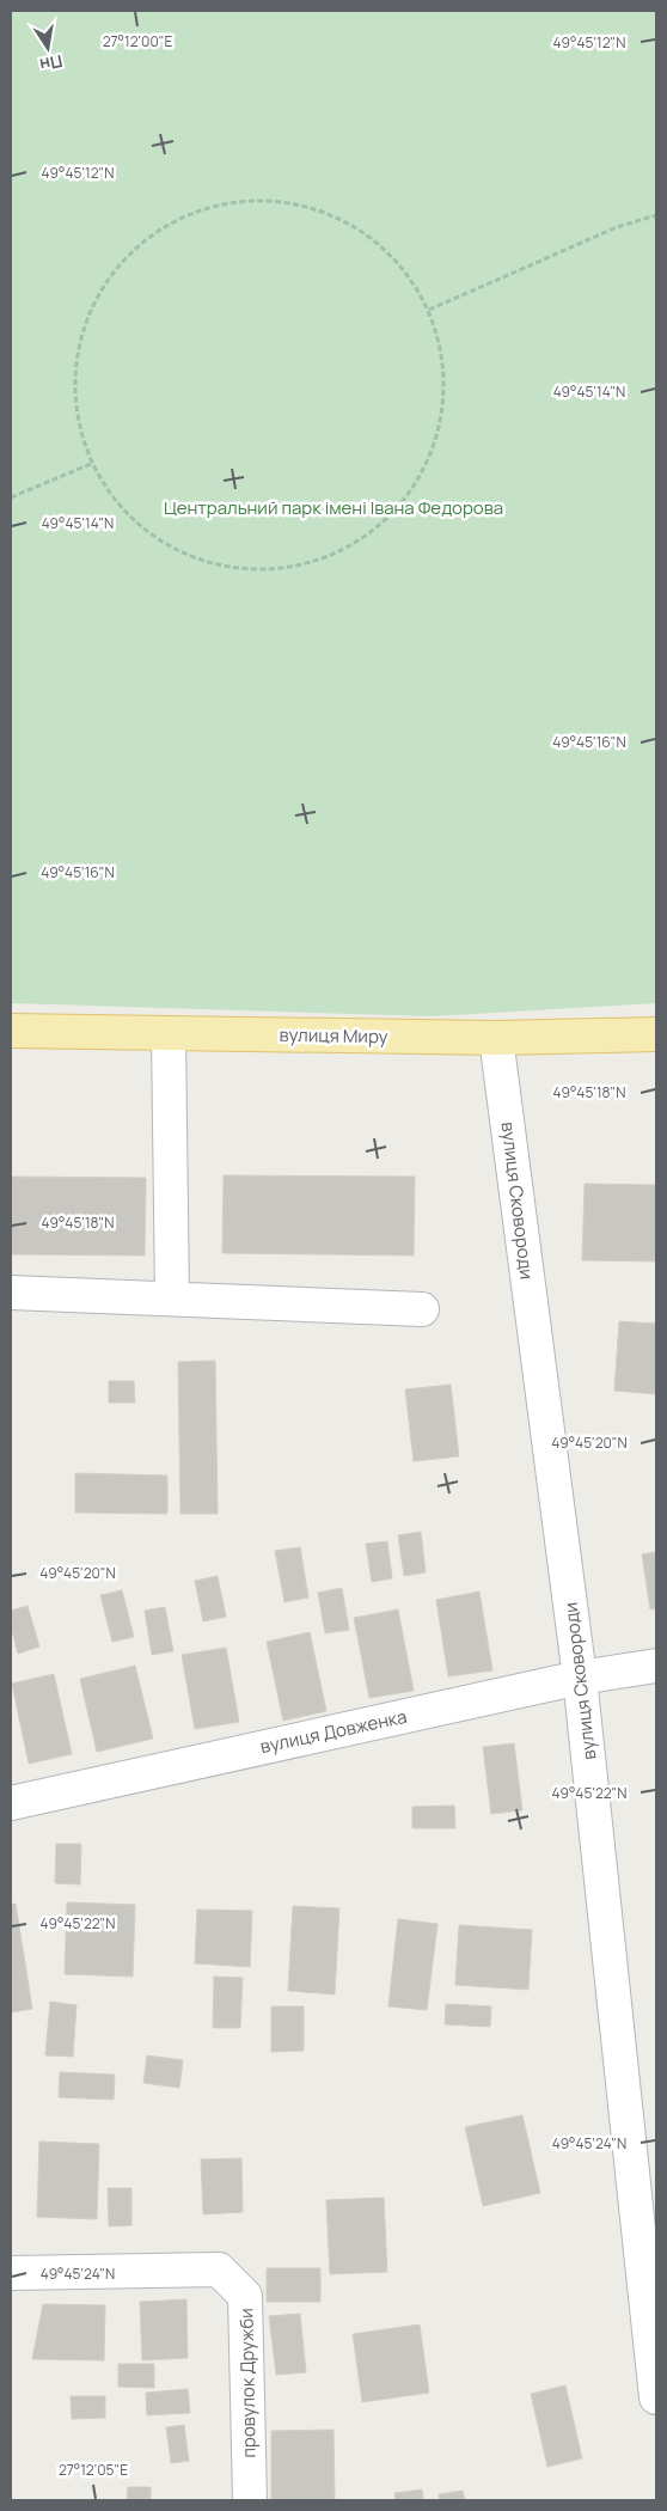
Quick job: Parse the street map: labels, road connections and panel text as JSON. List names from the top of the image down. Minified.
{"streets":{"main road":["вулиця Миру"],"street":["вулиця Сковороди","вулиця Довженка","провулок Дружби"]},"crossings":[["вулиця Миру","вулиця Сковороди"],["вулиця Сковороди","вулиця Довженка"]],"parks":["Центральний парк імені Івана Федорова"],"north":"bottom","coordinates":["27°12'00\"E","49°45'12\"N","49°45'14\"N","49°45'16\"N","49°45'18\"N","49°45'20\"N","49°45'22\"N","49°45'24\"N","27°12'05\"E"]}
